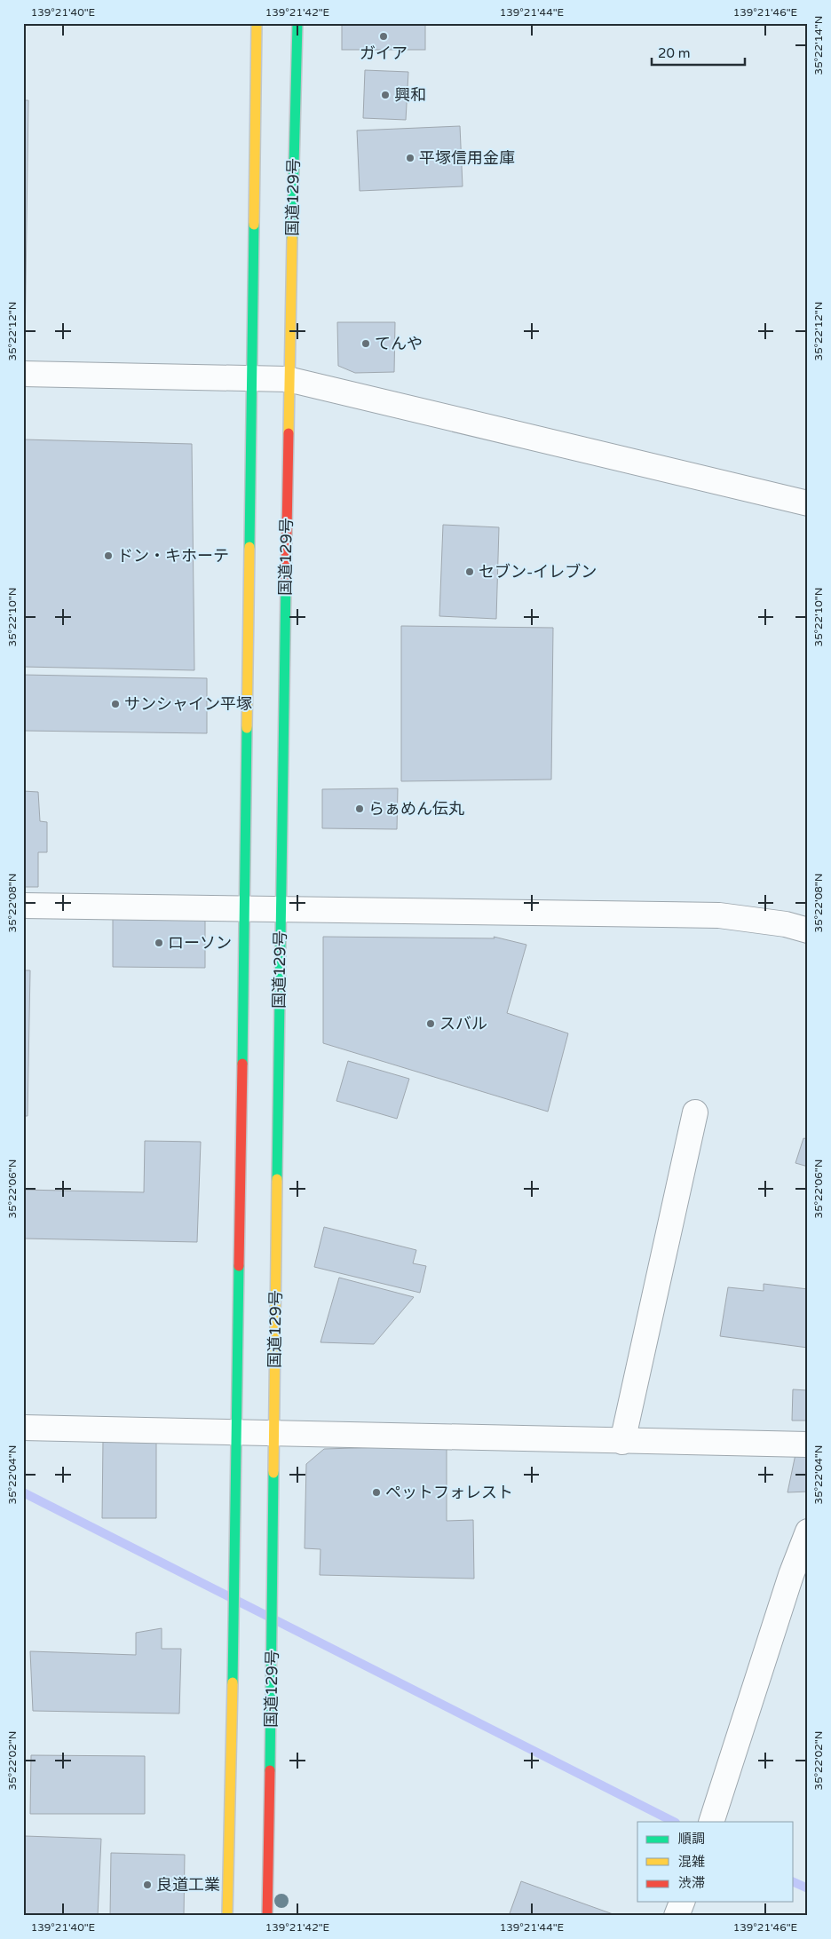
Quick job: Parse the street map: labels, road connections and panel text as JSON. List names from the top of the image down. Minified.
{"streets":{"highway":["国道129号"]},"places":["ガイア","興和","平塚信用金庫","てんや","ドン・キホーテ","セブン-イレブン","サンシャイン平塚","らぁめん伝丸","ローソン","スバル","ペットフォレスト","良道工業"],"legend":["順調","混雑","渋滞"],"scale_bar":"20 m","coordinates":["139°21'40\"E","139°21'42\"E","139°21'44\"E","139°21'46\"E","35°22'14\"N","35°22'12\"N","35°22'10\"N","35°22'08\"N","35°22'06\"N","35°22'04\"N","35°22'02\"N"]}
